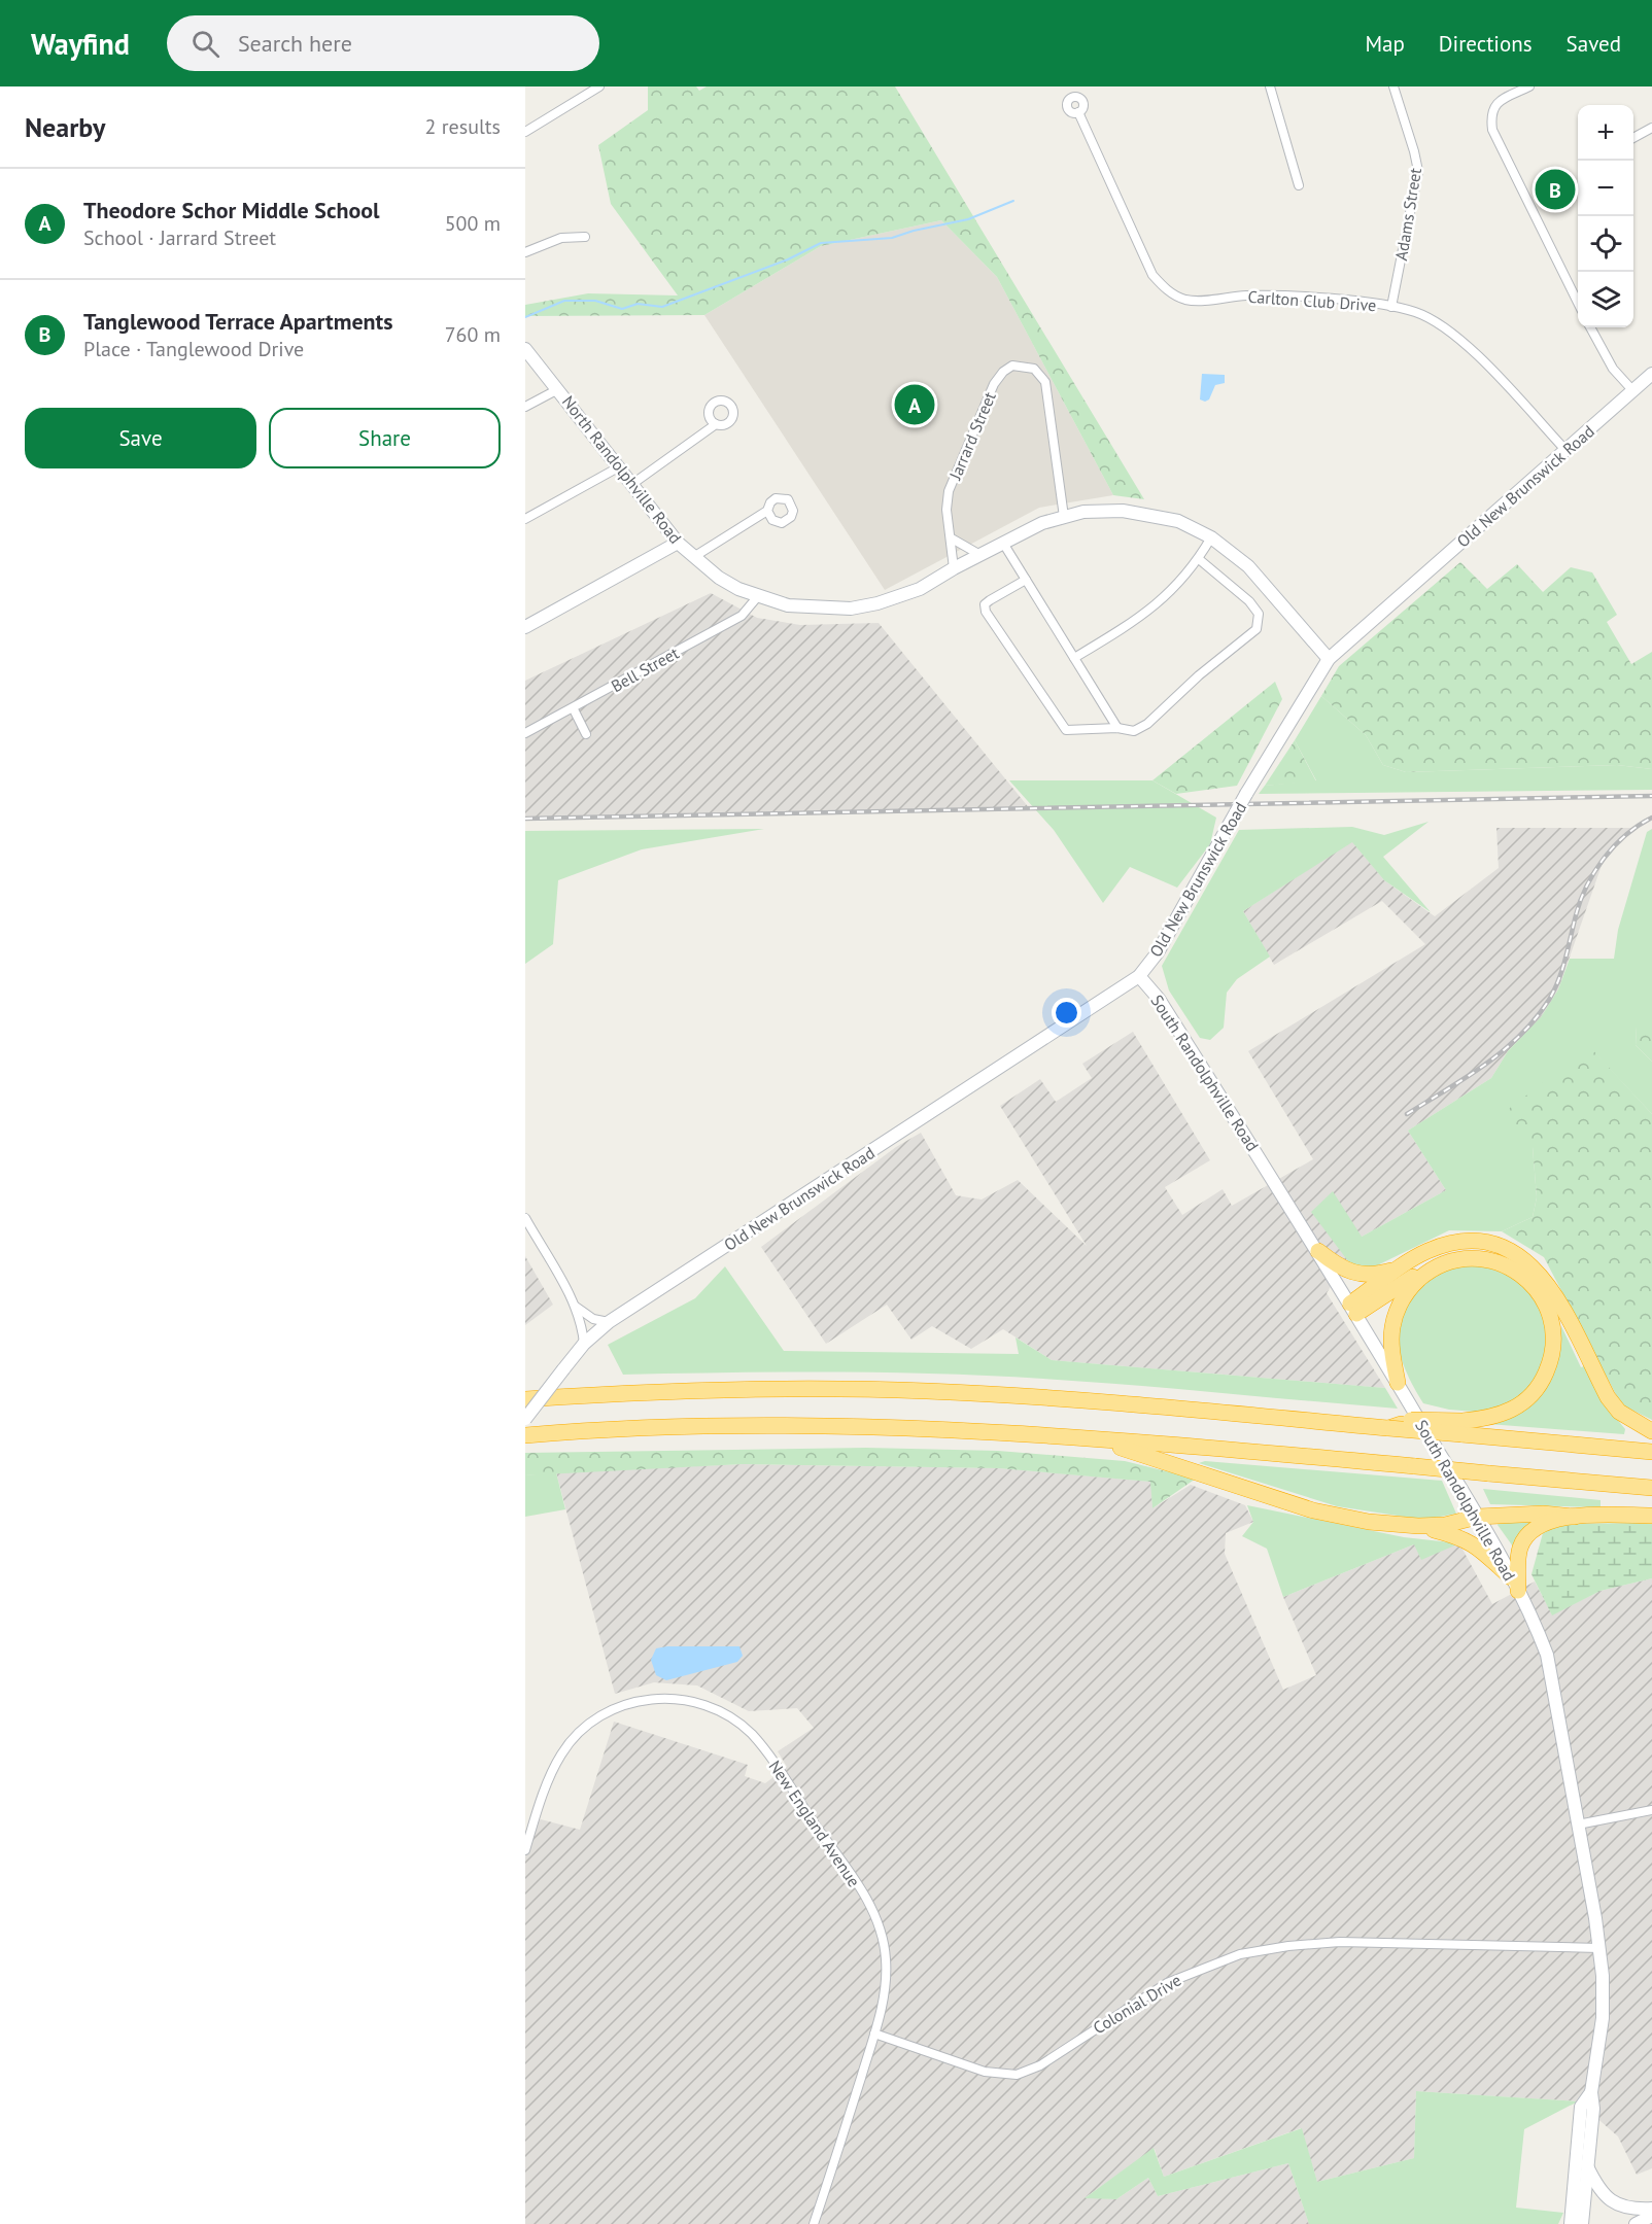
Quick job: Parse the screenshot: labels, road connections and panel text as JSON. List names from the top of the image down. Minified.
{"streets":{"main road":["North Randolphville Road","Old New Brunswick Road","South Randolphville Road"],"street":["Adams Street","Carlton Club Drive","Jarrard Street","Bell Street","New England Avenue","Colonial Drive"]},"crossings":[["Adams Street","Carlton Club Drive"],["Carlton Club Drive","Old New Brunswick Road"],["Jarrard Street","North Randolphville Road"],["North Randolphville Road","Old New Brunswick Road"],["North Randolphville Road","Bell Street"],["Old New Brunswick Road","South Randolphville Road"],["South Randolphville Road","Colonial Drive"],["New England Avenue","Colonial Drive"]],"page":{"header":"Wayfind","search":"Search here","nav":["Map","Directions","Saved"],"heading":["Nearby","2 results"],"map_buttons":["+","−"],"list":[{"mark":"A","name":"Theodore Schor Middle School","note":"School · Jarrard Street","value":"500 m"},{"mark":"B","name":"Tanglewood Terrace Apartments","note":"Place · Tanglewood Drive","value":"760 m"}],"pins":["B","A"],"buttons":["Save","Share"]}}
